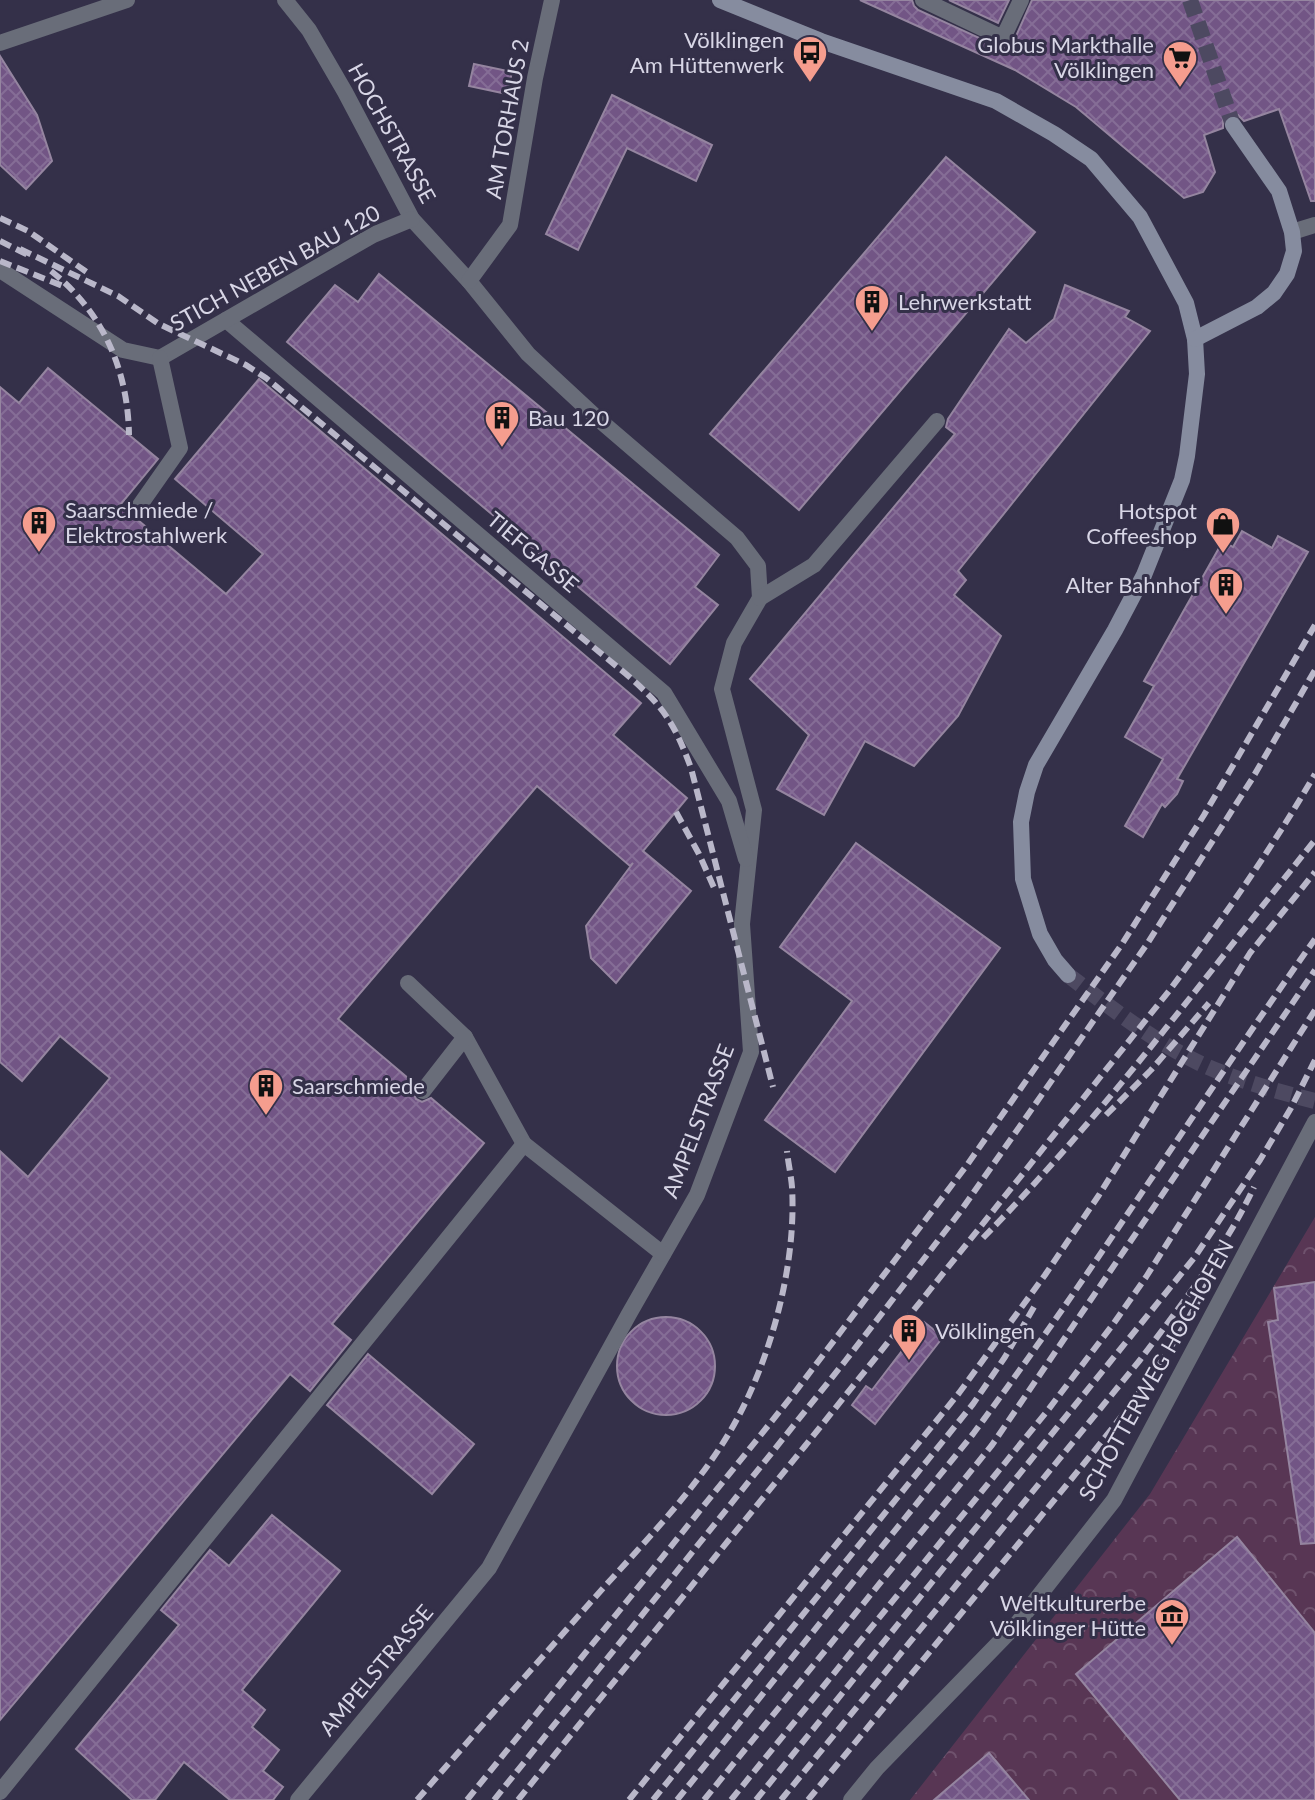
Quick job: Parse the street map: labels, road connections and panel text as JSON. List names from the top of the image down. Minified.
{"streets":{"lane":["AM TORHAUS 2","HOCHSTRASSE","STICH NEBEN BAU 120","TIEFGASSE","AMPELSTRASSE","SCHOTTERWEG HOCHOFEN"]},"crossings":[["AM TORHAUS 2","HOCHSTRASSE"],["HOCHSTRASSE","STICH NEBEN BAU 120"],["STICH NEBEN BAU 120","TIEFGASSE"],["TIEFGASSE","AMPELSTRASSE"]],"places":{"bus stop":["Völklingen Am Hüttenwerk"],"supermarket":["Globus Markthalle Völklingen"],"building":["Lehrwerkstatt","Bau 120","Saarschmiede / Elektrostahlwerk","Alter Bahnhof","Saarschmiede","Völklingen"],"shop":["Hotspot Coffeeshop"],"museum":["Weltkulturerbe Völklinger Hütte"]}}
